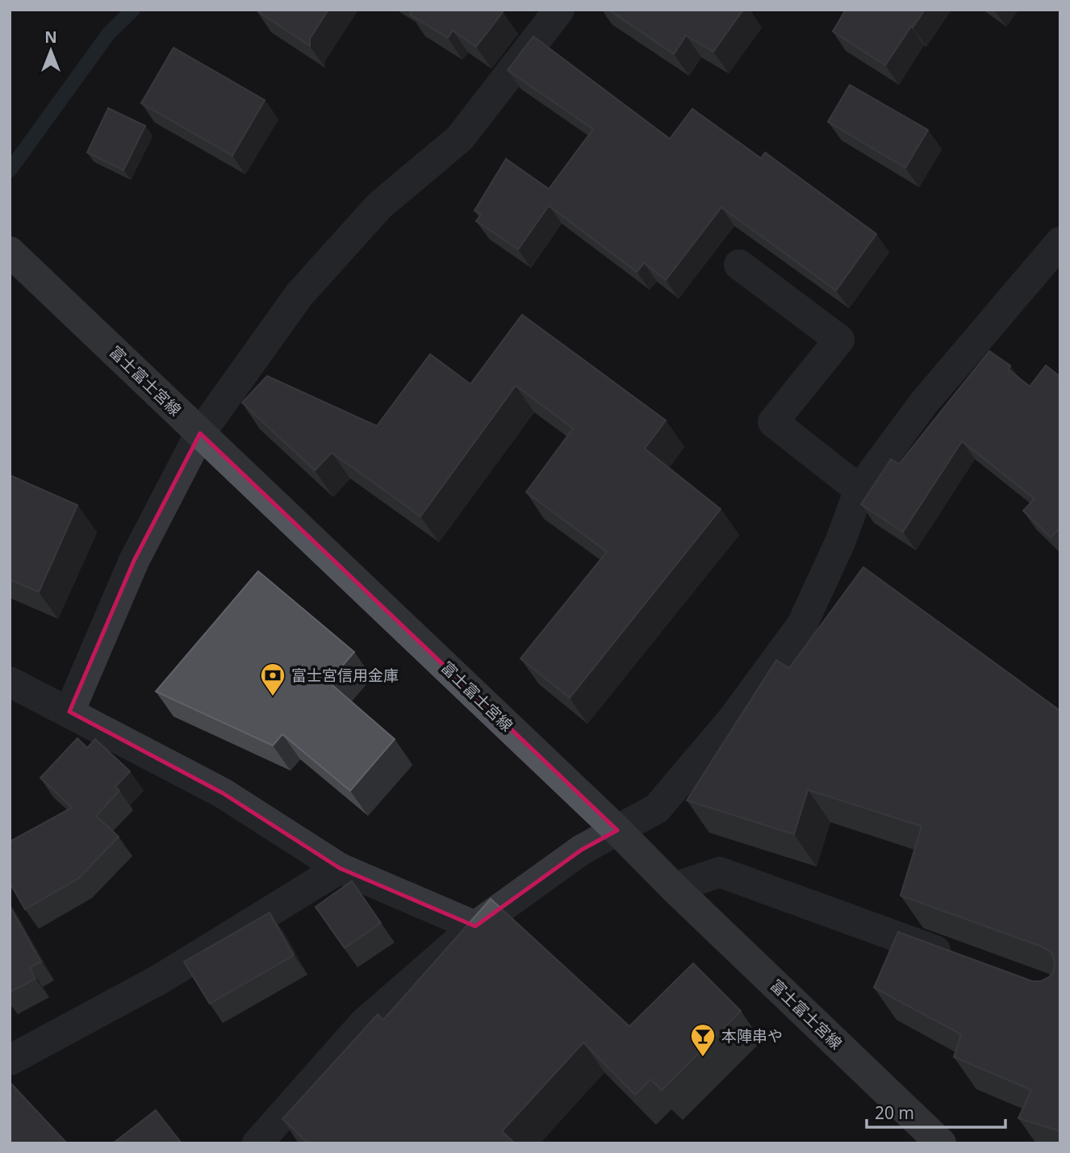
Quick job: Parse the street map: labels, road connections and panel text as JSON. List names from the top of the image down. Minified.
{"streets":{"main road":["富士富士宮線"]},"places":{"bank":["富士宮信用金庫"],"bar":["本陣串や"]},"scale_bar":"20 m","north":"top"}
